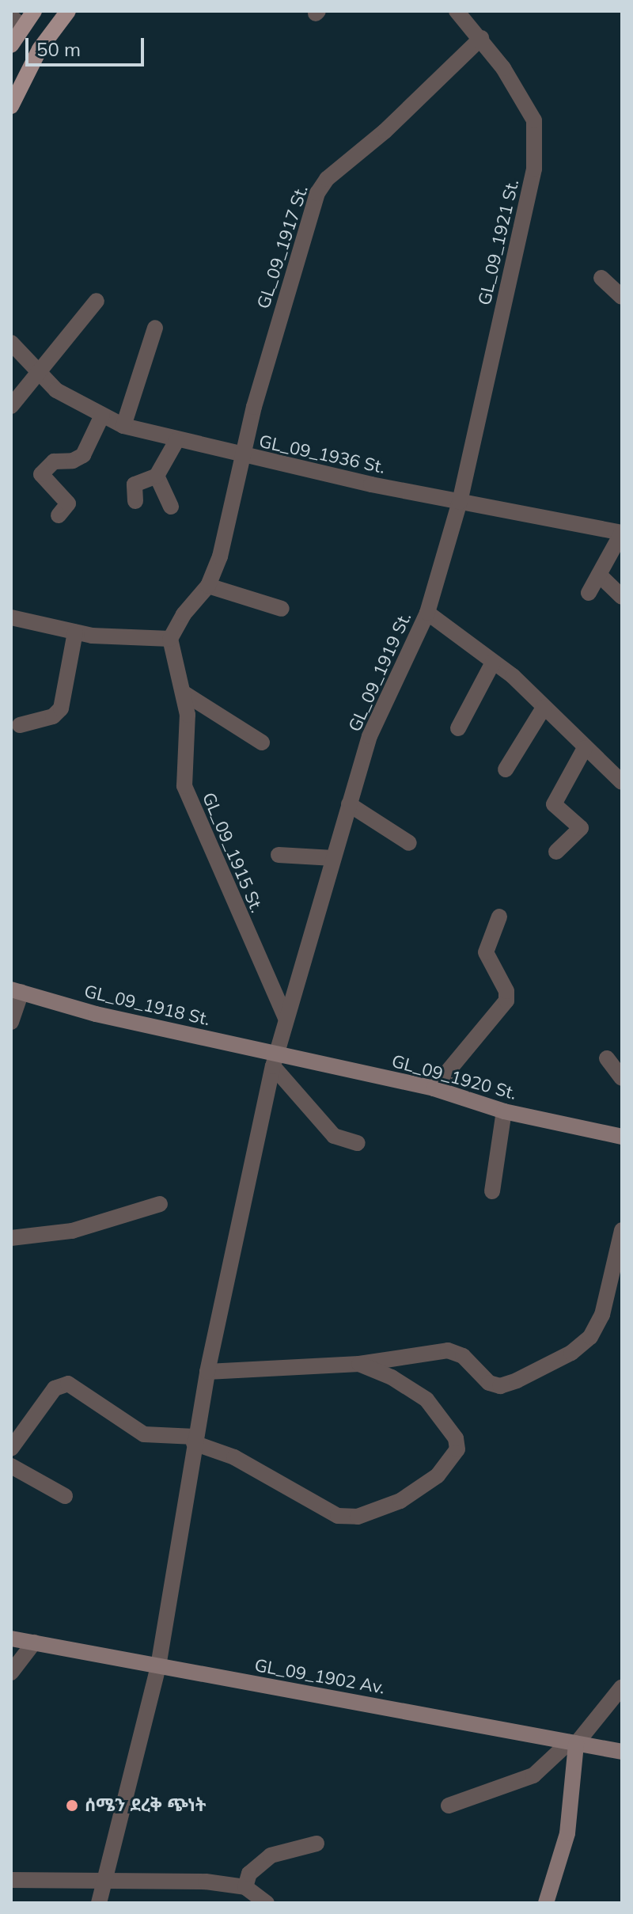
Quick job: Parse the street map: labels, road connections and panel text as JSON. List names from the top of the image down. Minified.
{"streets":{"main road":["GL_09_1918 St.","GL_09_1920 St.","GL_09_1902 Av."],"street":["GL_09_1921 St.","GL_09_1917 St.","GL_09_1936 St.","GL_09_1919 St.","GL_09_1915 St."]},"crossings":[["GL_09_1921 St.","GL_09_1917 St."],["GL_09_1921 St.","GL_09_1936 St."],["GL_09_1921 St.","GL_09_1919 St."],["GL_09_1917 St.","GL_09_1936 St."],["GL_09_1936 St.","GL_09_1919 St."],["GL_09_1919 St.","GL_09_1915 St."],["GL_09_1919 St.","GL_09_1918 St."],["GL_09_1919 St.","GL_09_1920 St."],["GL_09_1919 St.","GL_09_1902 Av."],["GL_09_1918 St.","GL_09_1920 St."]],"places":["ሰሜን ደረቅ ጭነት"],"scale_bar":"50 m"}
